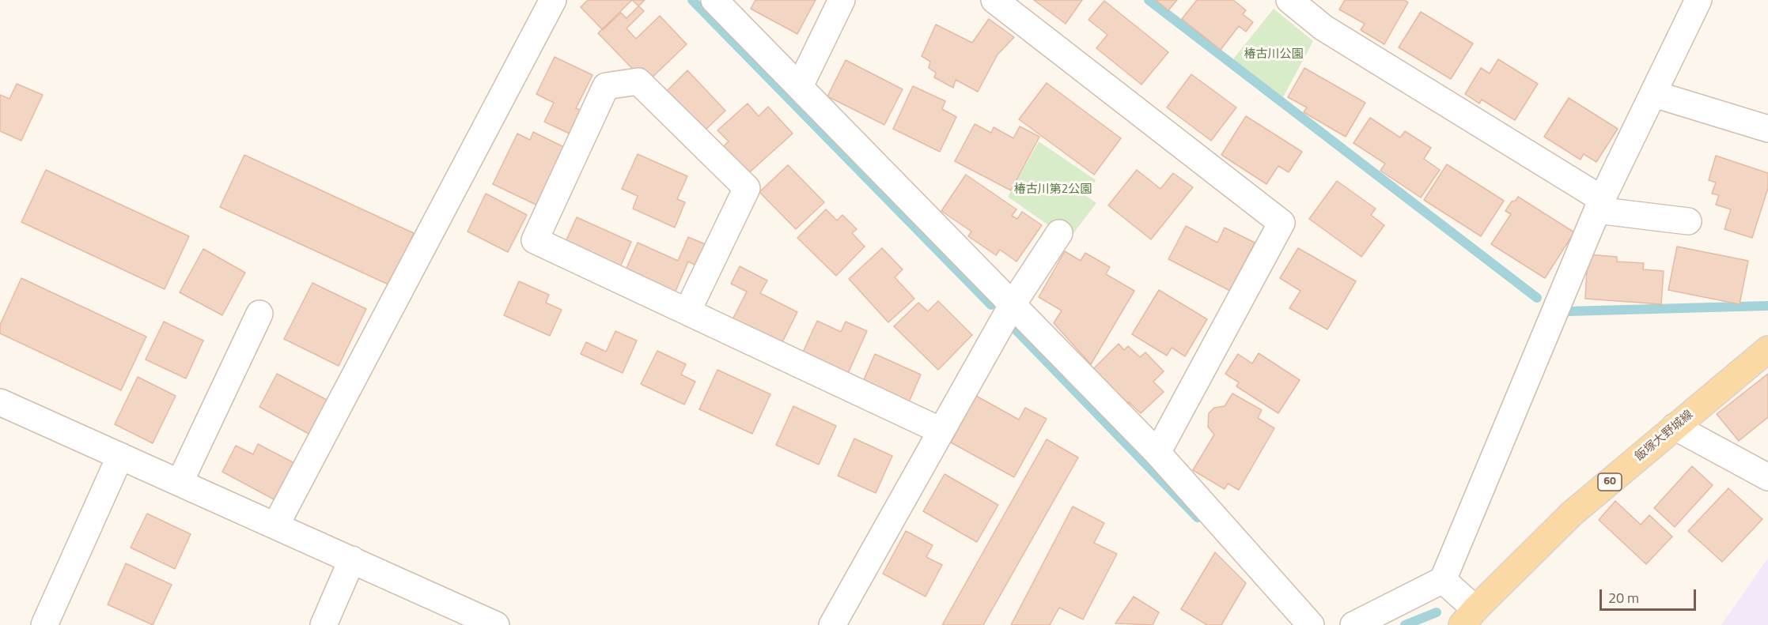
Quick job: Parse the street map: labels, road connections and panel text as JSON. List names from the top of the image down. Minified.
{"streets":{"main road":["飯塚大野城線","60"]},"parks":["椿古川公園","椿古川第2公園"],"scale_bar":"20 m"}
